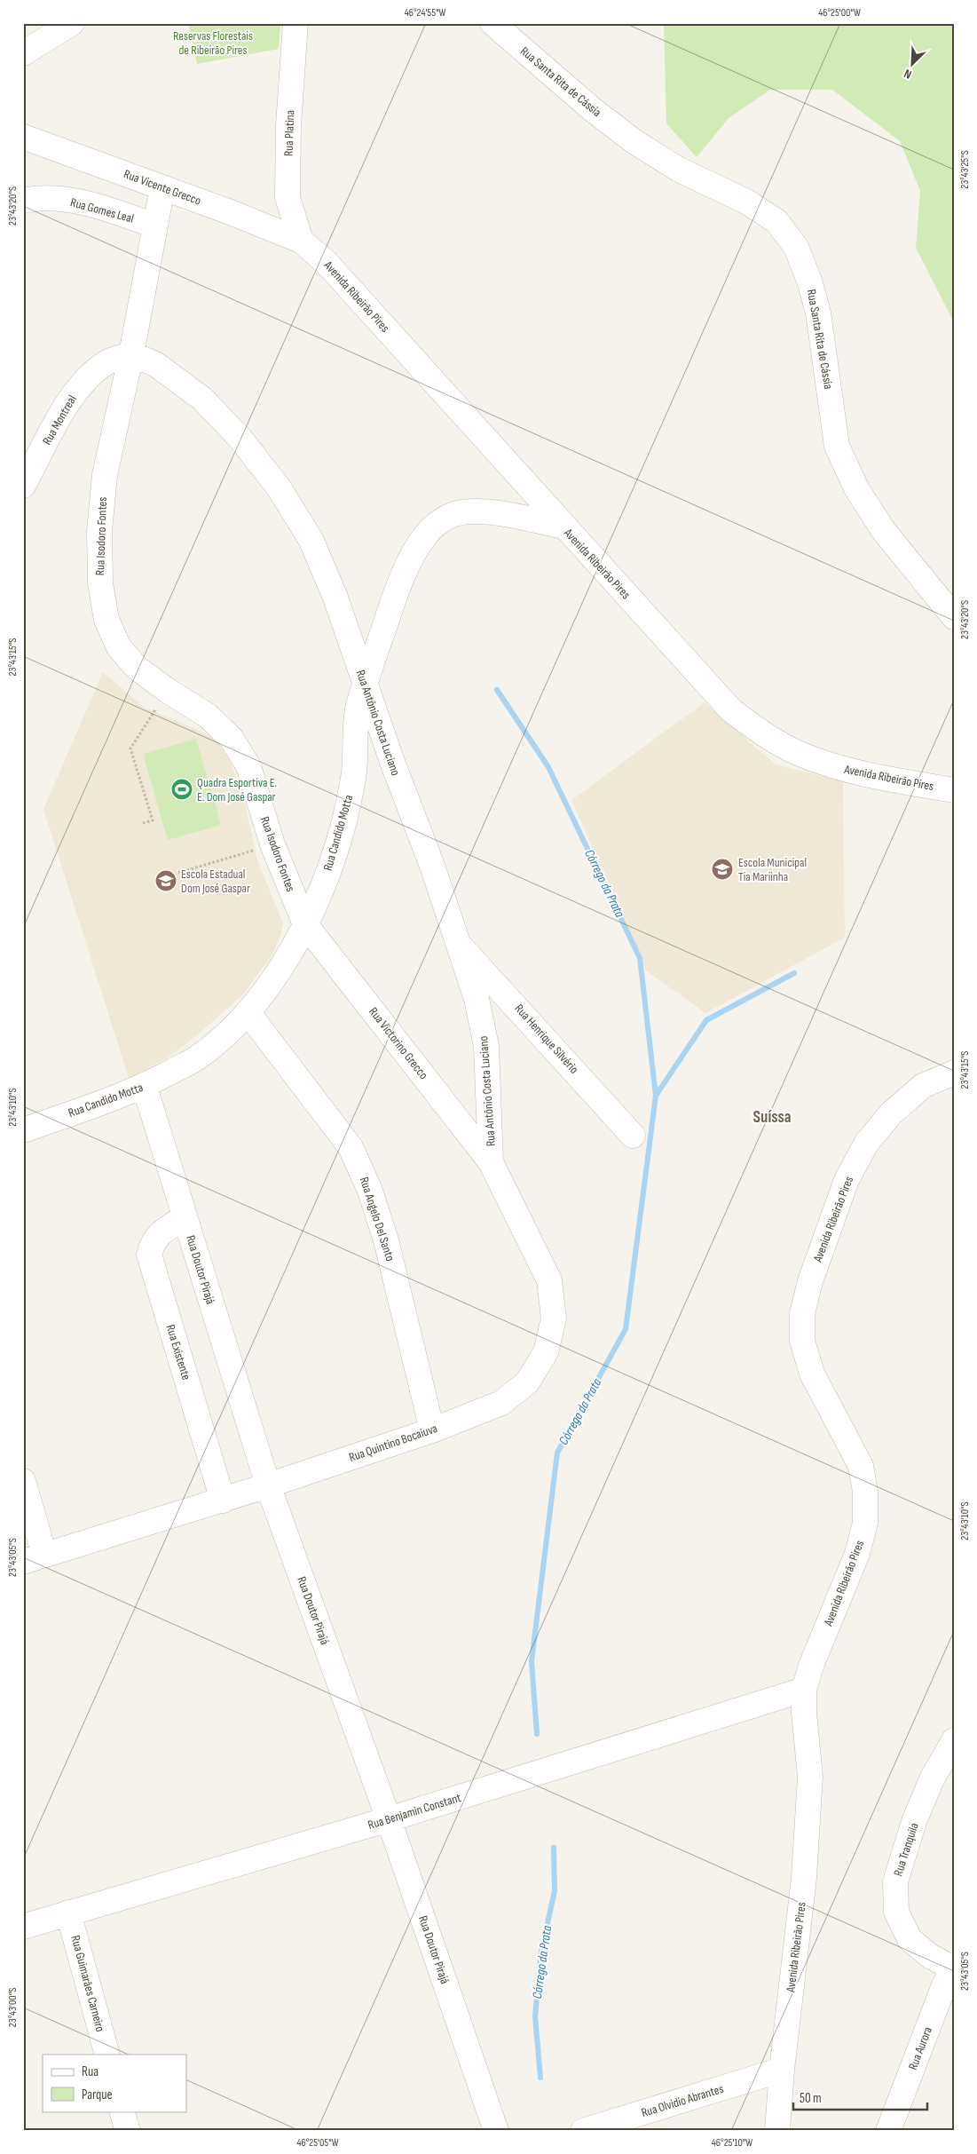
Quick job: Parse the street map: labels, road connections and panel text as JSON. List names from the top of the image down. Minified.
{"streets":{"street":["Rua Santa Rita de Cássia","Rua Platina","Rua Vicente Grecco","Rua Gomes Leal","Avenida Ribeirão Pires","Rua Montreal","Rua Isodoro Fontes","Rua Antônio Costa Luciano","Rua Candido Motta","Rua Henrique Silvério","Rua Victorino Grecco","Rua Angelo Del Santo","Rua Doutor Pirajá","Rua Existente","Rua Quintino Bocaiuva","Rua Benjamin Constant","Rua Tranquila","Rua Guimarães Carneiro","Rua Aurora","Rua Olvidio Abrantes"]},"crossings":[["Rua Platina","Rua Vicente Grecco"],["Rua Platina","Avenida Ribeirão Pires"],["Rua Vicente Grecco","Avenida Ribeirão Pires"],["Rua Vicente Grecco","Rua Isodoro Fontes"],["Rua Gomes Leal","Rua Isodoro Fontes"],["Avenida Ribeirão Pires","Rua Candido Motta"],["Avenida Ribeirão Pires","Rua Benjamin Constant"],["Avenida Ribeirão Pires","Rua Olvidio Abrantes"],["Rua Montreal","Rua Isodoro Fontes"],["Rua Montreal","Rua Antônio Costa Luciano"],["Rua Isodoro Fontes","Rua Antônio Costa Luciano"],["Rua Isodoro Fontes","Rua Candido Motta"],["Rua Isodoro Fontes","Rua Victorino Grecco"],["Rua Antônio Costa Luciano","Rua Candido Motta"],["Rua Antônio Costa Luciano","Rua Henrique Silvério"],["Rua Antônio Costa Luciano","Rua Victorino Grecco"],["Rua Antônio Costa Luciano","Rua Quintino Bocaiuva"],["Rua Candido Motta","Rua Victorino Grecco"],["Rua Candido Motta","Rua Angelo Del Santo"],["Rua Candido Motta","Rua Doutor Pirajá"],["Rua Victorino Grecco","Rua Quintino Bocaiuva"],["Rua Angelo Del Santo","Rua Quintino Bocaiuva"],["Rua Doutor Pirajá","Rua Existente"],["Rua Doutor Pirajá","Rua Quintino Bocaiuva"],["Rua Doutor Pirajá","Rua Benjamin Constant"],["Rua Existente","Rua Quintino Bocaiuva"],["Rua Benjamin Constant","Rua Guimarães Carneiro"],["Rua Tranquila","Rua Aurora"]],"districts":["Suíssa"],"water":["Córrego da Prata"],"parks":["Reservas Florestais de Ribeirão Pires"],"places":{"sports":["Quadra Esportiva E. E. Dom José Gaspar"],"school or university":["Escola Municipal Tia Mariinha","Escola Estadual Dom José Gaspar"]},"legend":["Rua","Parque"],"scale_bar":"50 m","north":"bottom left","coordinates":["46°24'55\"W","46°25'00\"W","23°43'25\"S","23°43'20\"S","23°43'15\"S","23°43'10\"S","23°43'05\"S","23°43'00\"S","46°25'05\"W","46°25'10\"W"]}
